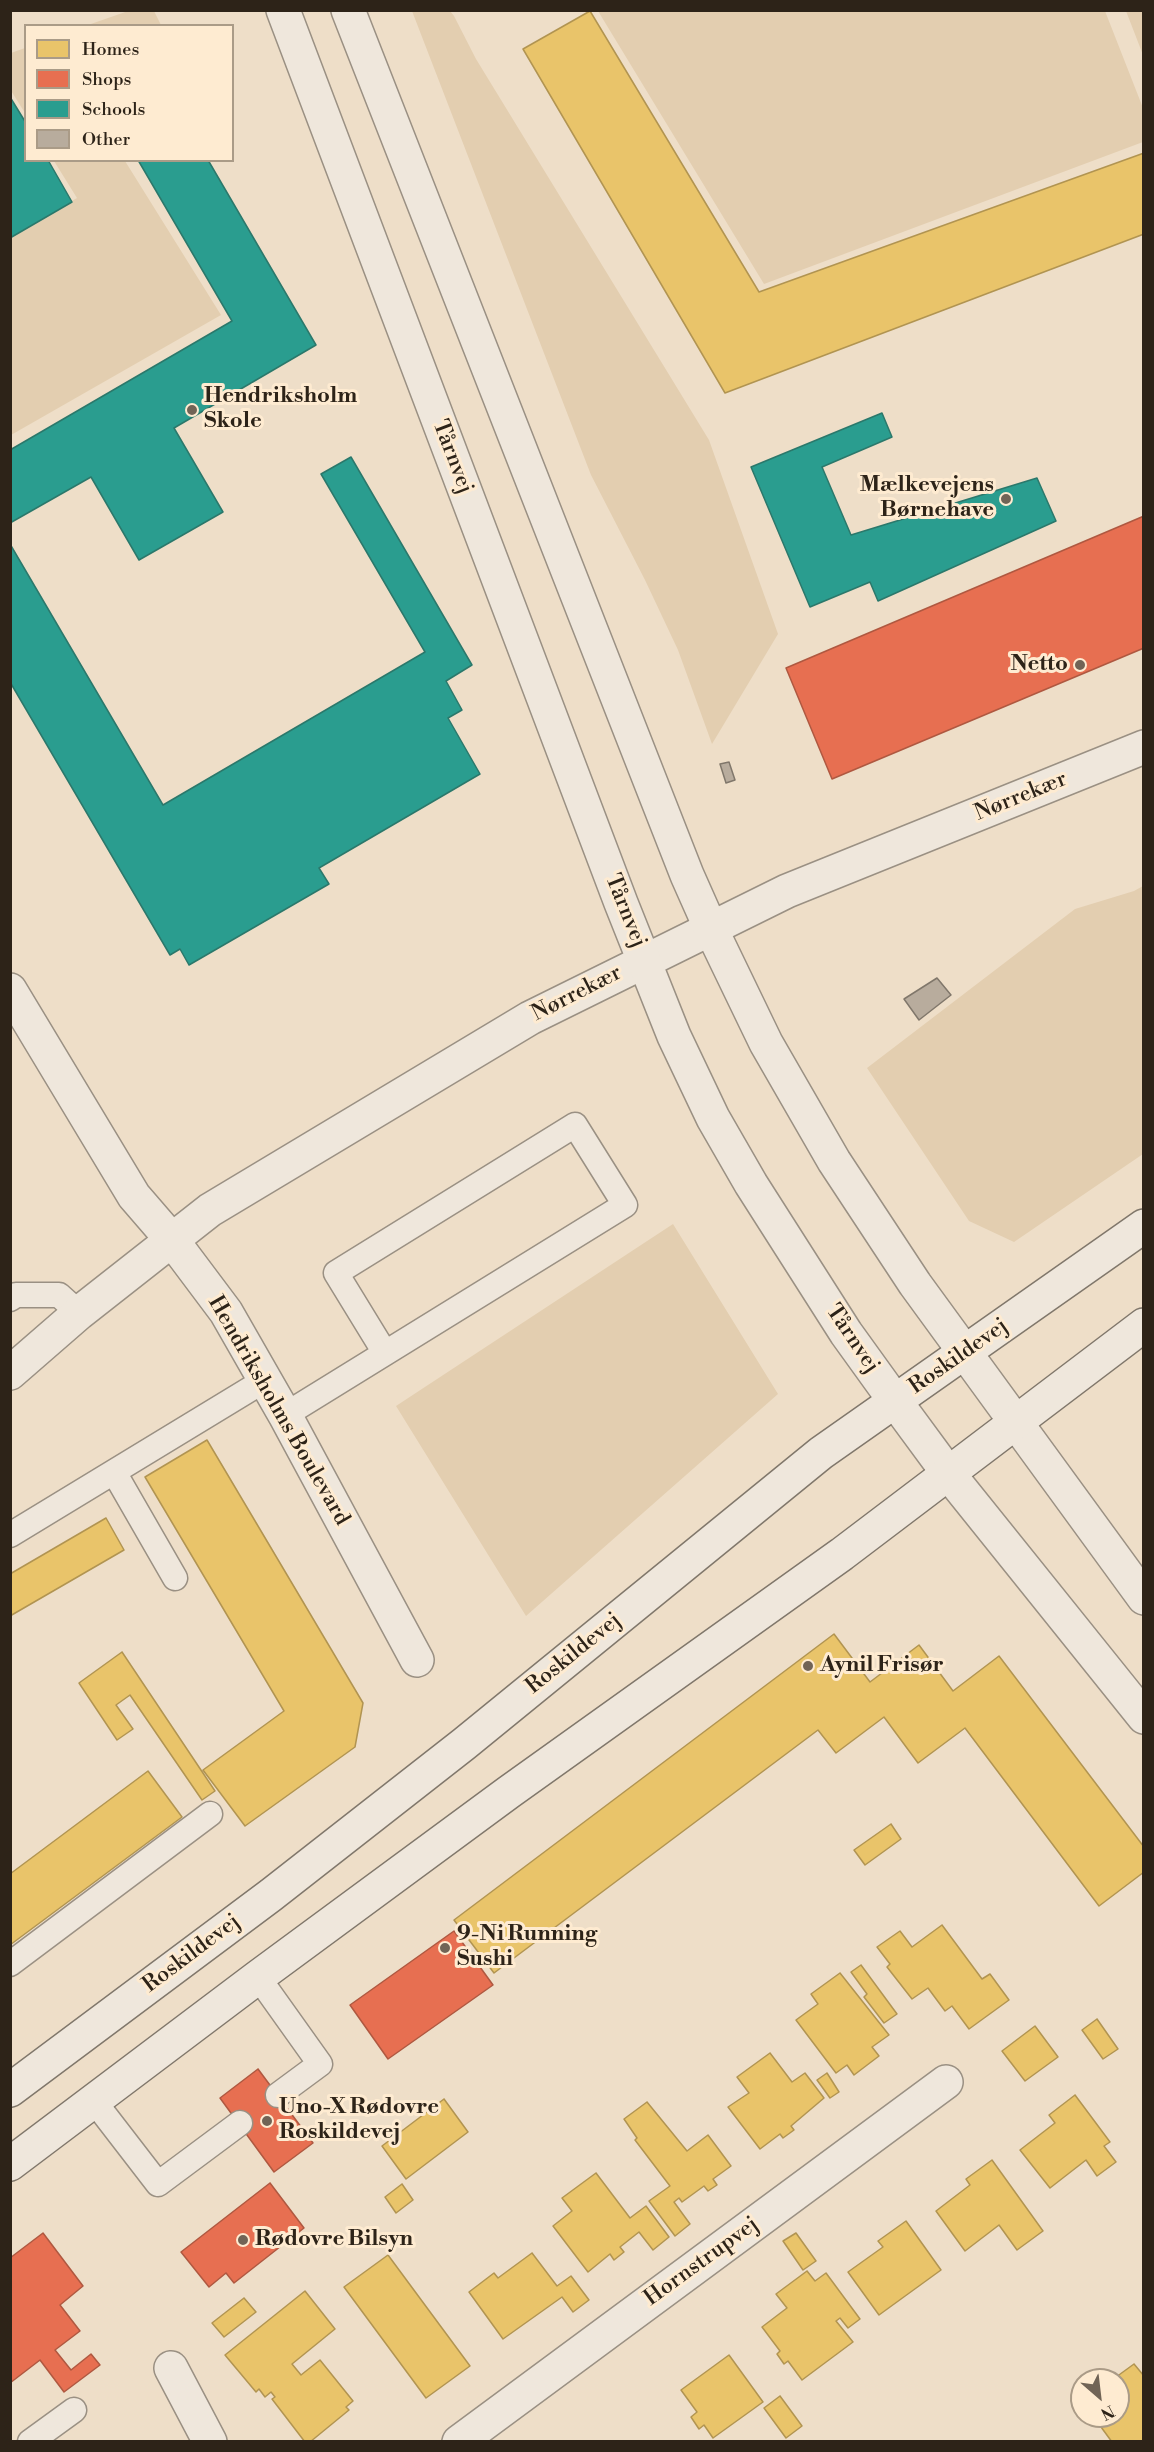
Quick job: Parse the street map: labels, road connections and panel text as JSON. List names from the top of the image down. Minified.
{"streets":{"street":["Tårnvej","Nørrekær","Roskildevej","Hendriksholms Boulevard","Hornstrupvej"]},"crossings":[["Tårnvej","Nørrekær"],["Tårnvej","Roskildevej"],["Nørrekær","Hendriksholms Boulevard"]],"places":["Hendriksholm Skole","Mælkevejens Børnehave","Netto","Aynil Frisør","9-Ni Running Sushi","Uno-X Rødovre Roskildevej","Rødovre Bilsyn"],"legend":["Homes","Shops","Schools","Other"],"north":"bottom right"}
